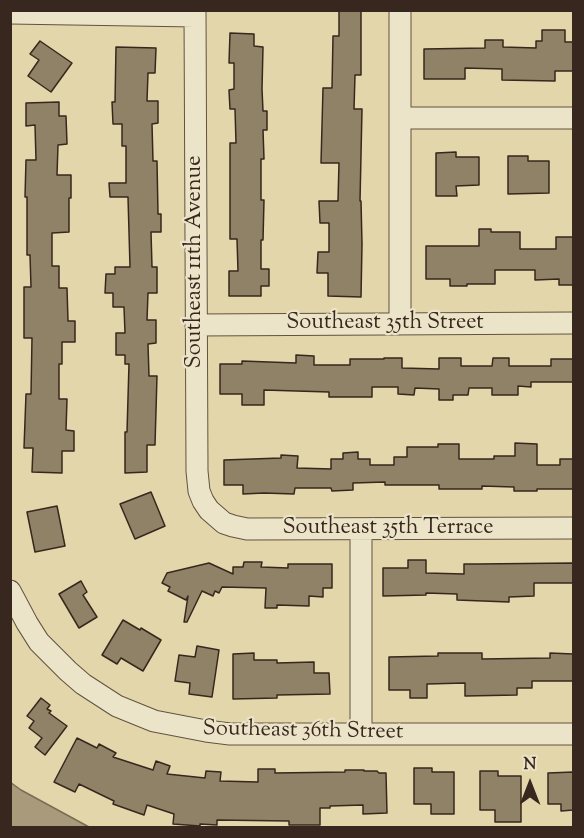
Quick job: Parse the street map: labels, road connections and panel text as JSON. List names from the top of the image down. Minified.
{"streets":{"street":["Southeast 11th Avenue","Southeast 35th Street","Southeast 35th Terrace","Southeast 36th Street"]},"crossings":[["Southeast 11th Avenue","Southeast 35th Street"],["Southeast 11th Avenue","Southeast 35th Terrace"]],"north":"top"}
